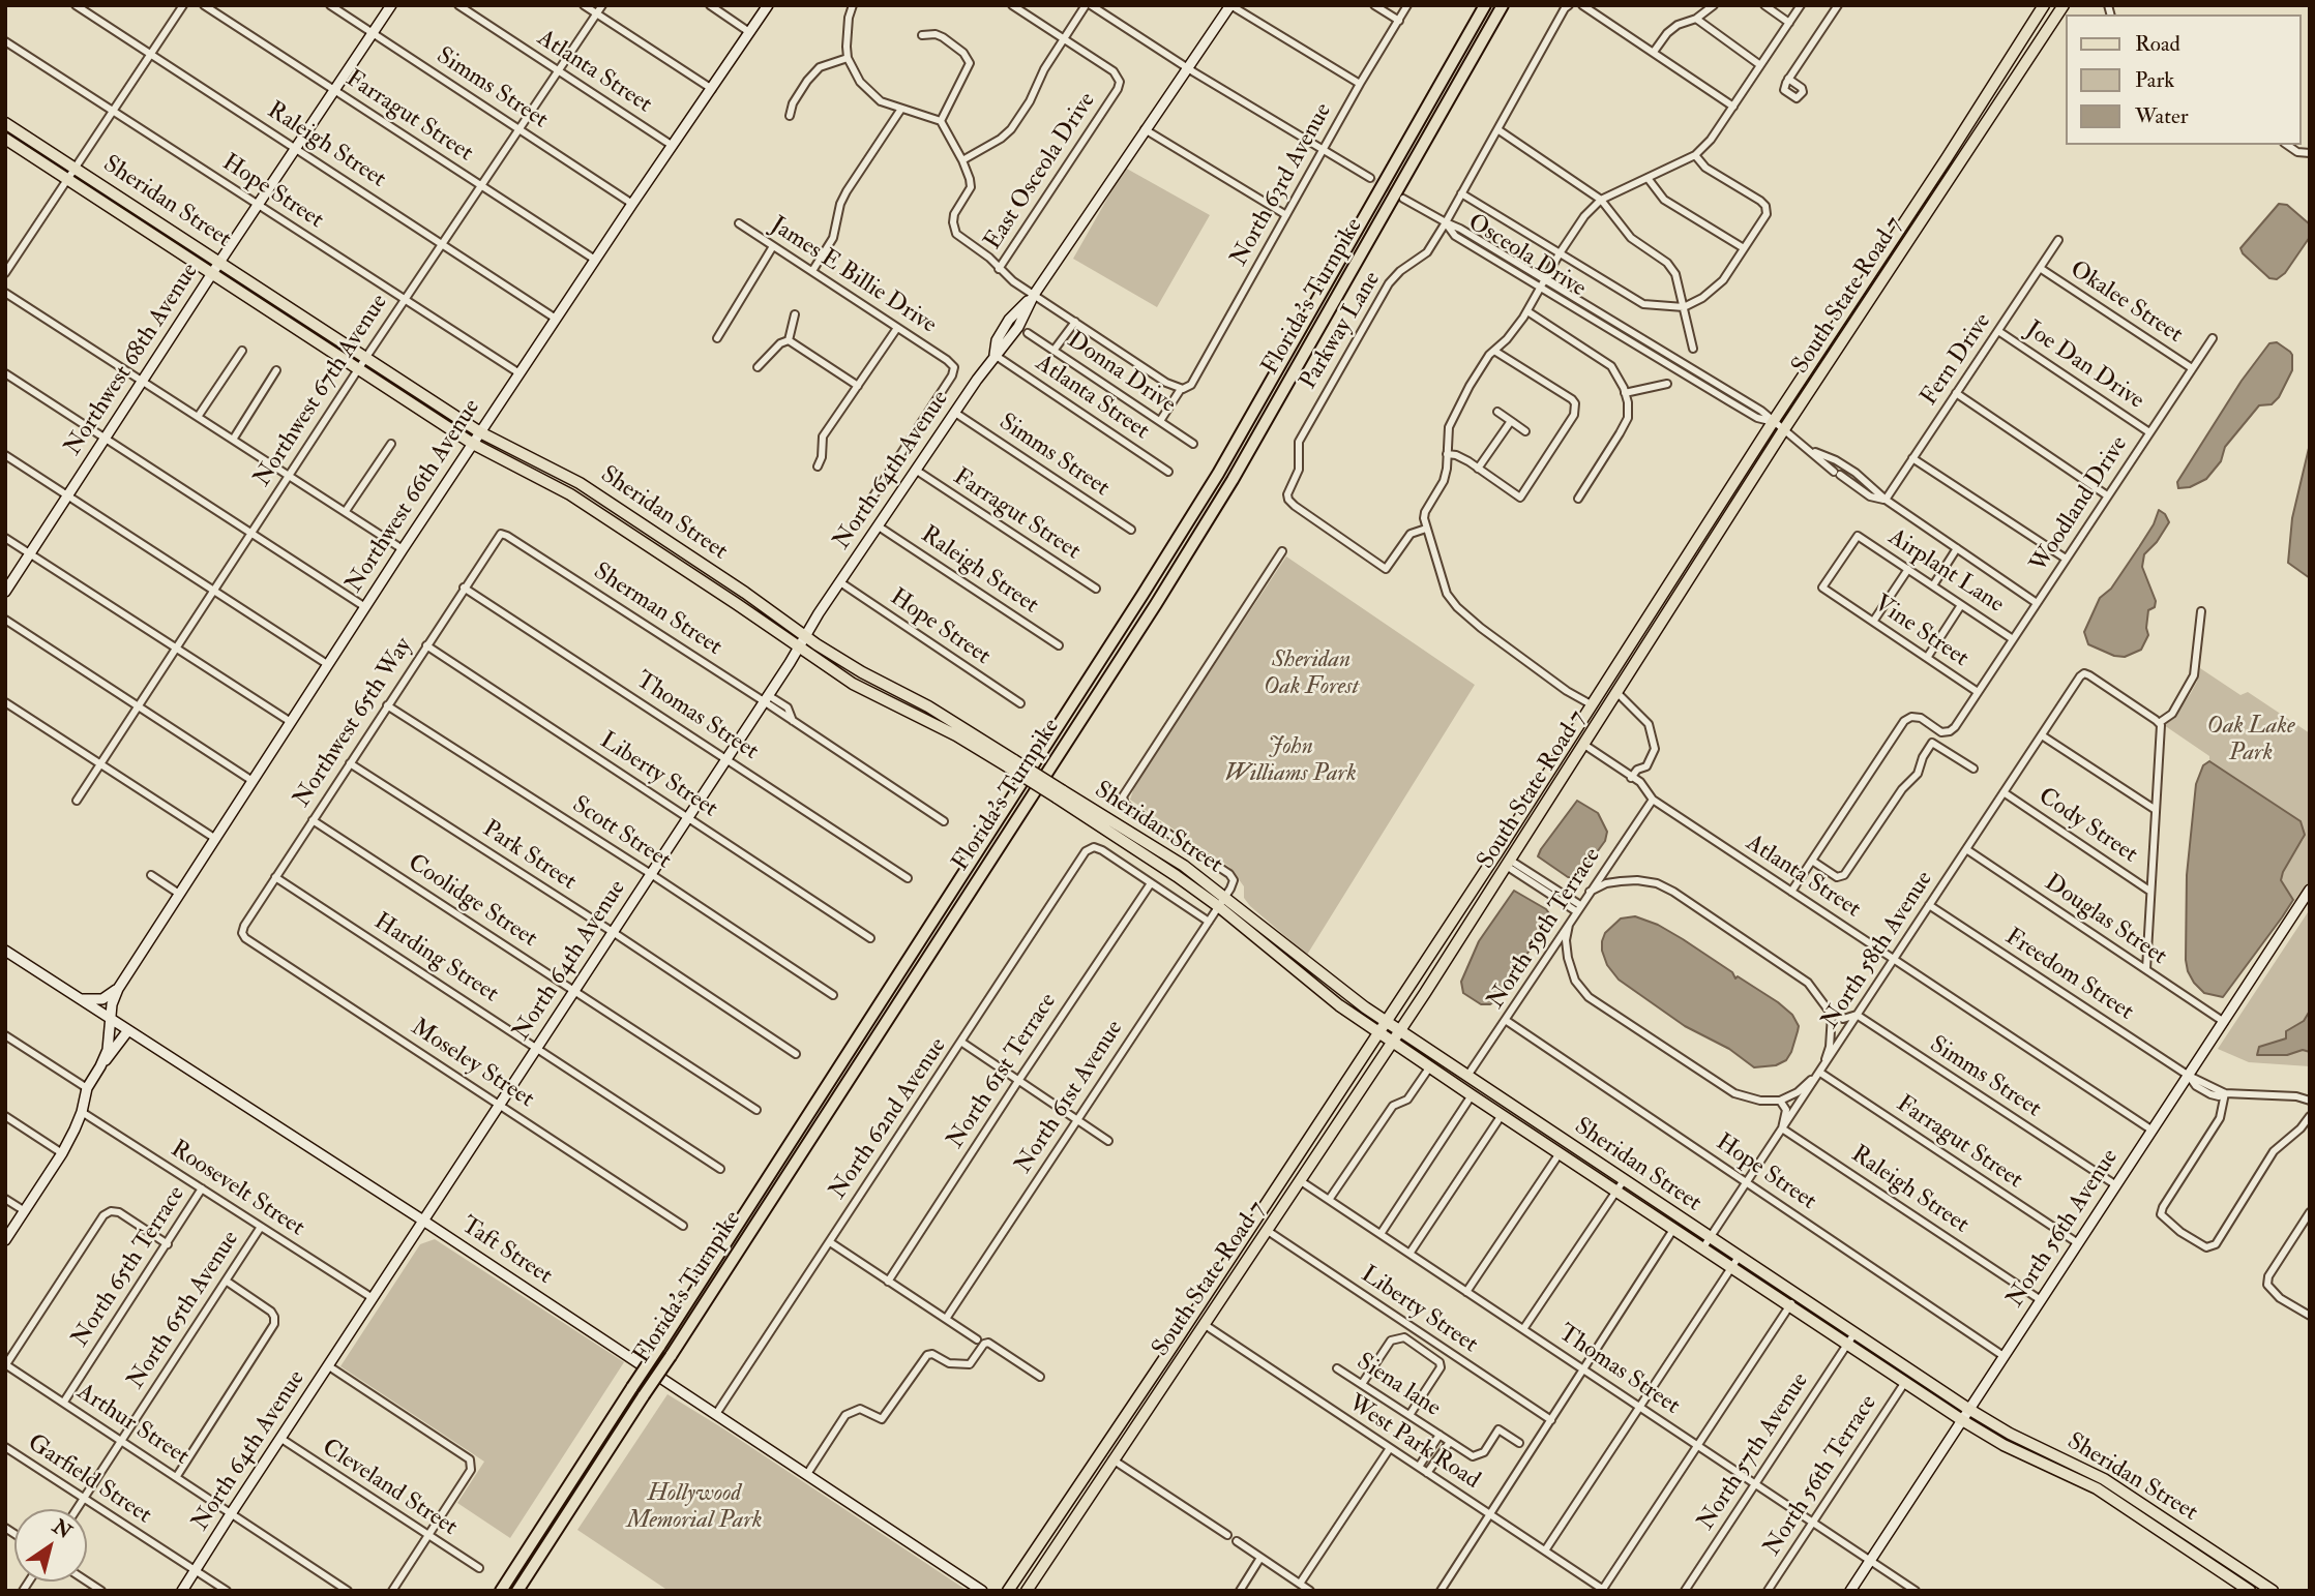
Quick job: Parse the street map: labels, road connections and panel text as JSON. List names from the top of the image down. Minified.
{"streets":{"highway":["Florida's Turnpike"],"main road":["Sheridan Street","South State Road 7"],"street":["Atlanta Street","Simms Street","Farragut Street","Raleigh Street","East Osceola Drive","North 63rd Avenue","Hope Street","Osceola Drive","James E Billie Drive","Okalee Street","Parkway Lane","Northwest 68th Avenue","Fern Drive","Joe Dan Drive","Donna Drive","Northwest 67th Avenue","North 64th Avenue","Northwest 66th Avenue","Woodland Drive","Airplant Lane","Sherman Street","Vine Street","Thomas Street","Northwest 65th Way","Liberty Street","Cody Street","Scott Street","Park Street","Coolidge Street","Douglas Street","North 59th Terrace","North 58th Avenue","Harding Street","Freedom Street","Moseley Street","North 61st Terrace","North 61st Avenue","North 62nd Avenue","Roosevelt Street","North 56th Avenue","Taft Street","North 65th Terrace","North 65th Avenue","Siena lane","Arthur Street","West Park Road","North 57th Avenue","North 56th Terrace","Garfield Street","Cleveland Street"]},"crossings":[["Atlanta Street","South State Road 7"],["Atlanta Street","Northwest 67th Avenue"],["Atlanta Street","North 64th Avenue"],["Atlanta Street","Northwest 66th Avenue"],["Atlanta Street","North 59th Terrace"],["Atlanta Street","North 58th Avenue"],["Atlanta Street","North 56th Avenue"],["Simms Street","Northwest 68th Avenue"],["Simms Street","Northwest 67th Avenue"],["Simms Street","North 64th Avenue"],["Simms Street","Northwest 66th Avenue"],["Simms Street","North 58th Avenue"],["Simms Street","North 56th Avenue"],["Farragut Street","Northwest 68th Avenue"],["Farragut Street","Northwest 67th Avenue"],["Farragut Street","North 64th Avenue"],["Farragut Street","Northwest 66th Avenue"],["Farragut Street","North 58th Avenue"],["Farragut Street","North 56th Avenue"],["Raleigh Street","Northwest 68th Avenue"],["Raleigh Street","Northwest 67th Avenue"],["Raleigh Street","North 64th Avenue"],["Raleigh Street","Northwest 66th Avenue"],["Raleigh Street","North 58th Avenue"],["Raleigh Street","North 56th Avenue"],["Hope Street","Northwest 68th Avenue"],["Hope Street","Northwest 67th Avenue"],["Hope Street","North 64th Avenue"],["Hope Street","Northwest 66th Avenue"],["Hope Street","North 59th Terrace"],["Hope Street","North 58th Avenue"],["Hope Street","North 56th Avenue"],["Sheridan Street","South State Road 7"],["Sheridan Street","Northwest 68th Avenue"],["Sheridan Street","Northwest 67th Avenue"],["Sheridan Street","North 64th Avenue"],["Sheridan Street","Northwest 66th Avenue"],["Sheridan Street","North 59th Terrace"],["Sheridan Street","North 58th Avenue"],["Sheridan Street","North 61st Terrace"],["Sheridan Street","North 61st Avenue"],["Sheridan Street","North 62nd Avenue"],["Sheridan Street","North 56th Avenue"],["Sheridan Street","North 57th Avenue"],["Sheridan Street","North 56th Terrace"],["Osceola Drive","South State Road 7"],["Osceola Drive","Parkway Lane"],["South State Road 7","Thomas Street"],["South State Road 7","Liberty Street"],["South State Road 7","West Park Road"],["Okalee Street","Fern Drive"],["Okalee Street","Woodland Drive"],["Fern Drive","Joe Dan Drive"],["Joe Dan Drive","Woodland Drive"],["North 64th Avenue","Sherman Street"],["North 64th Avenue","Thomas Street"],["North 64th Avenue","Liberty Street"],["North 64th Avenue","Scott Street"],["North 64th Avenue","Park Street"],["North 64th Avenue","Coolidge Street"],["North 64th Avenue","Harding Street"],["North 64th Avenue","Moseley Street"],["North 64th Avenue","Roosevelt Street"],["North 64th Avenue","Taft Street"],["North 64th Avenue","Arthur Street"],["North 64th Avenue","Garfield Street"],["North 64th Avenue","Cleveland Street"],["Northwest 66th Avenue","Taft Street"],["Woodland Drive","Airplant Lane"],["Woodland Drive","Vine Street"],["Airplant Lane","Vine Street"],["Sherman Street","Northwest 65th Way"],["Thomas Street","Northwest 65th Way"],["Thomas Street","North 56th Avenue"],["Thomas Street","North 57th Avenue"],["Thomas Street","North 56th Terrace"],["Northwest 65th Way","Liberty Street"],["Northwest 65th Way","Scott Street"],["Northwest 65th Way","Park Street"],["Northwest 65th Way","Coolidge Street"],["Northwest 65th Way","Harding Street"],["Northwest 65th Way","Moseley Street"],["Cody Street","North 58th Avenue"],["Douglas Street","North 58th Avenue"],["Douglas Street","North 56th Avenue"],["North 58th Avenue","Freedom Street"],["Freedom Street","North 56th Avenue"],["North 62nd Avenue","Taft Street"],["Roosevelt Street","North 65th Terrace"],["Roosevelt Street","North 65th Avenue"],["North 65th Terrace","Arthur Street"],["North 65th Avenue","Arthur Street"],["North 65th Avenue","Garfield Street"],["Siena lane","West Park Road"]],"parks":["Sheridan Oak Forest","Oak Lake Park","John Williams Park","Hollywood Memorial Park"],"legend":["Road","Park","Water"],"north":"top right"}
